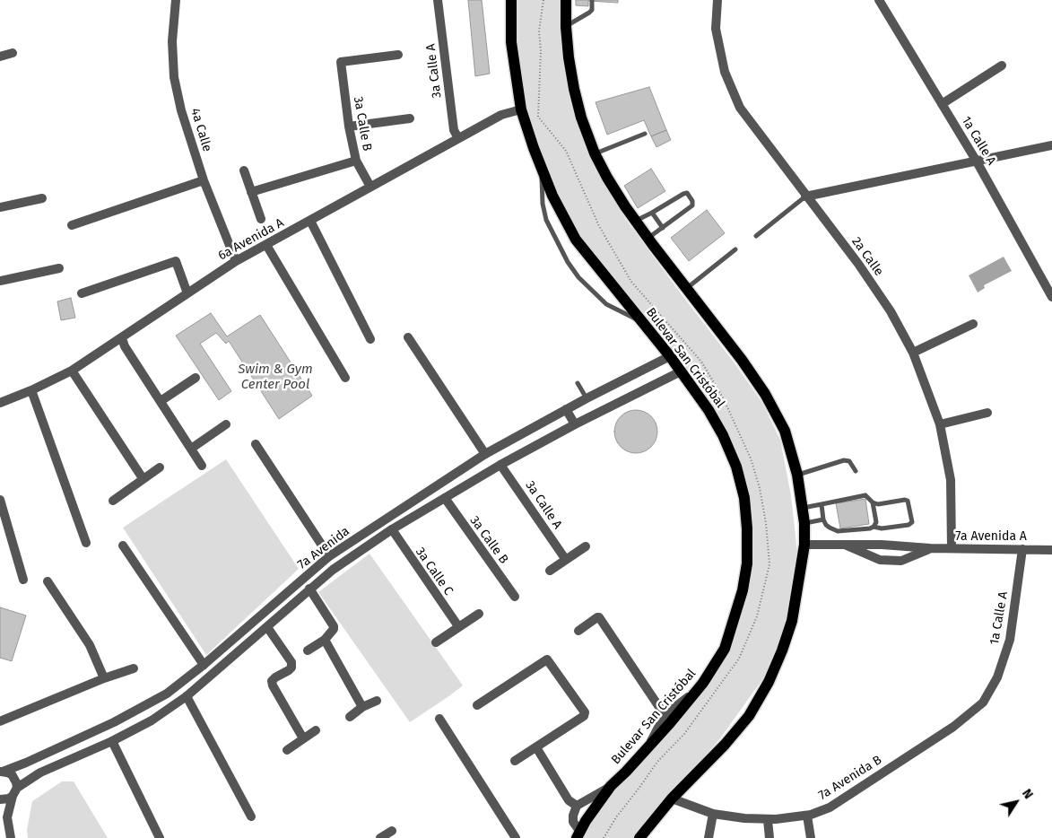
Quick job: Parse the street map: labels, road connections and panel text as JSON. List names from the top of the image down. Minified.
{"streets":{"main road":["Bulevar San Cristóbal"],"street":["3a Calle A","3a Calle B","4a Calle","1a Calle A","6a Avenida A","2a Calle","7a Avenida A","7a Avenida","3a Calle C","7a Avenida B"]},"crossings":[["3a Calle A","6a Avenida A"],["3a Calle A","7a Avenida"],["3a Calle B","6a Avenida A"],["3a Calle B","7a Avenida"],["4a Calle","6a Avenida A"],["1a Calle A","7a Avenida A"],["1a Calle A","7a Avenida B"],["6a Avenida A","Bulevar San Cristóbal"],["2a Calle","7a Avenida A"],["Bulevar San Cristóbal","7a Avenida"],["7a Avenida","3a Calle C"]],"water":["Swim & Gym Center Pool"],"north":"top right"}
